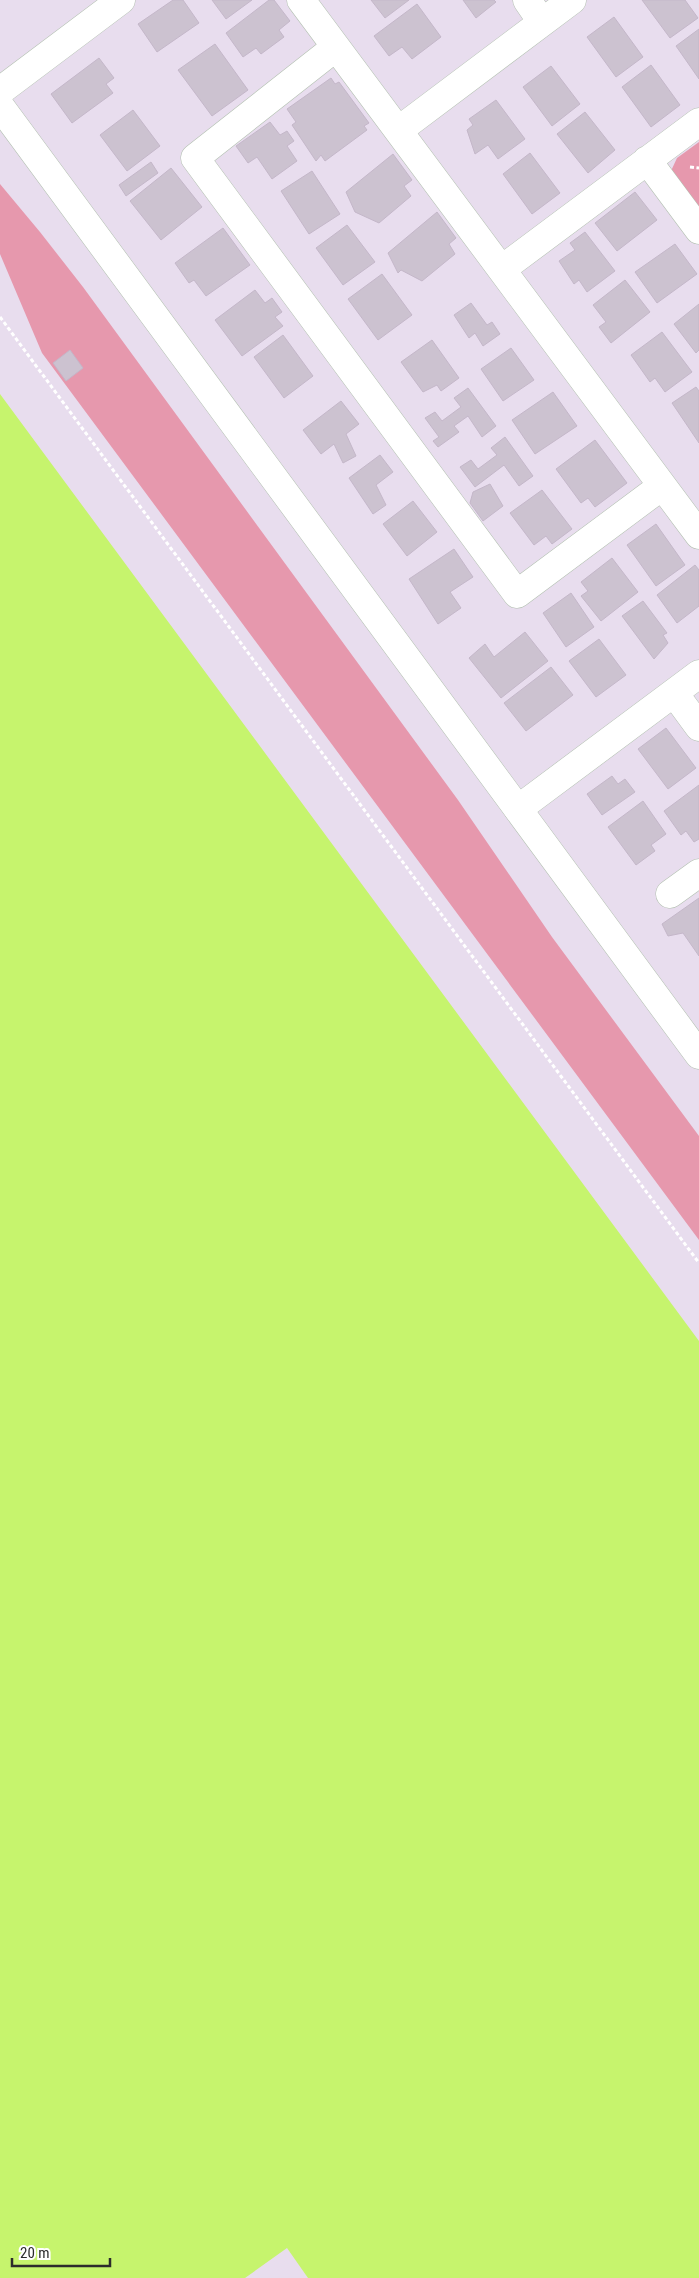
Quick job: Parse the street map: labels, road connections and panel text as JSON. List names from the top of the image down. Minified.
{"scale_bar":"20 m"}
